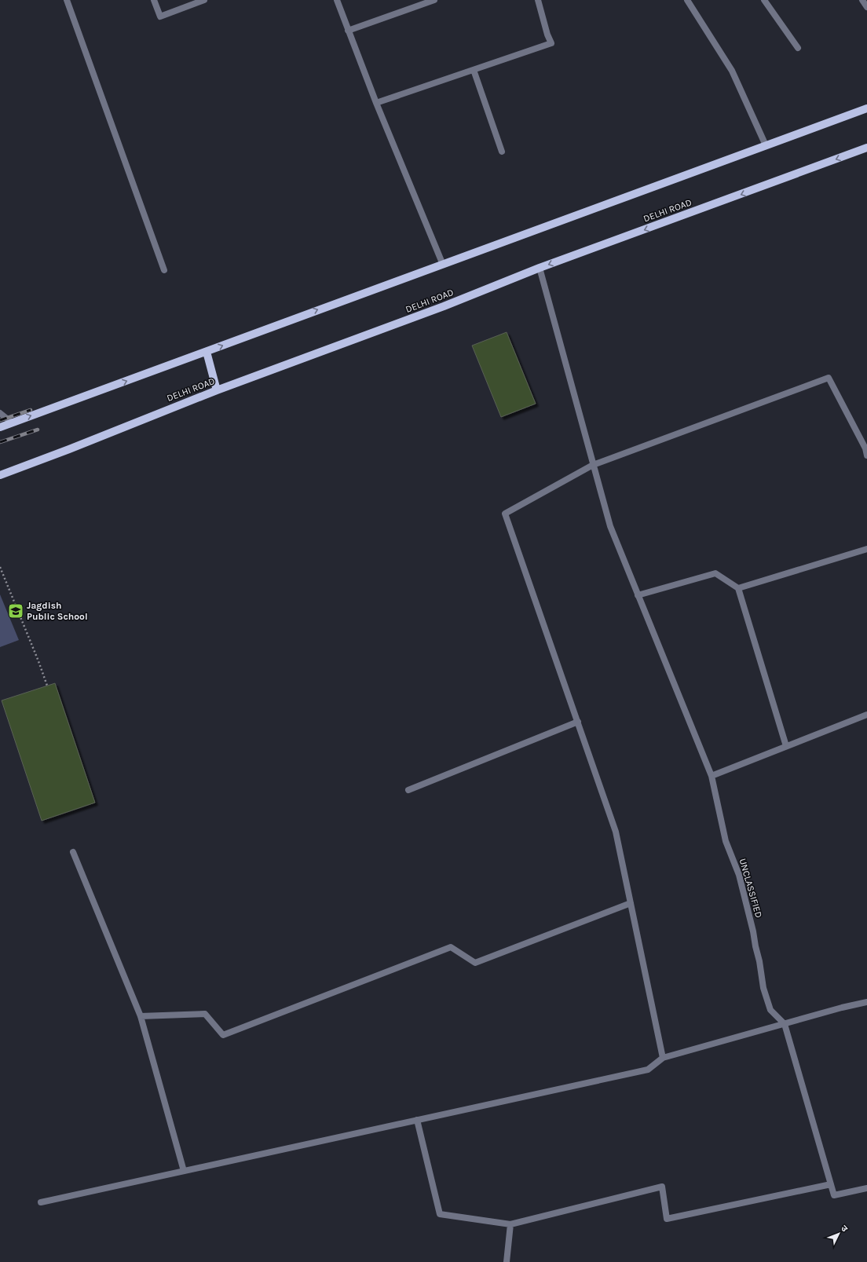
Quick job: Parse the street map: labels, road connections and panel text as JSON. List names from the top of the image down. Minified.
{"streets":{"main road":["DELHI ROAD"],"street":["UNCLASSIFIED"]},"crossings":[["DELHI ROAD","UNCLASSIFIED"]],"places":{"school or university":["Jagdish Public School"]},"north":"top right"}
